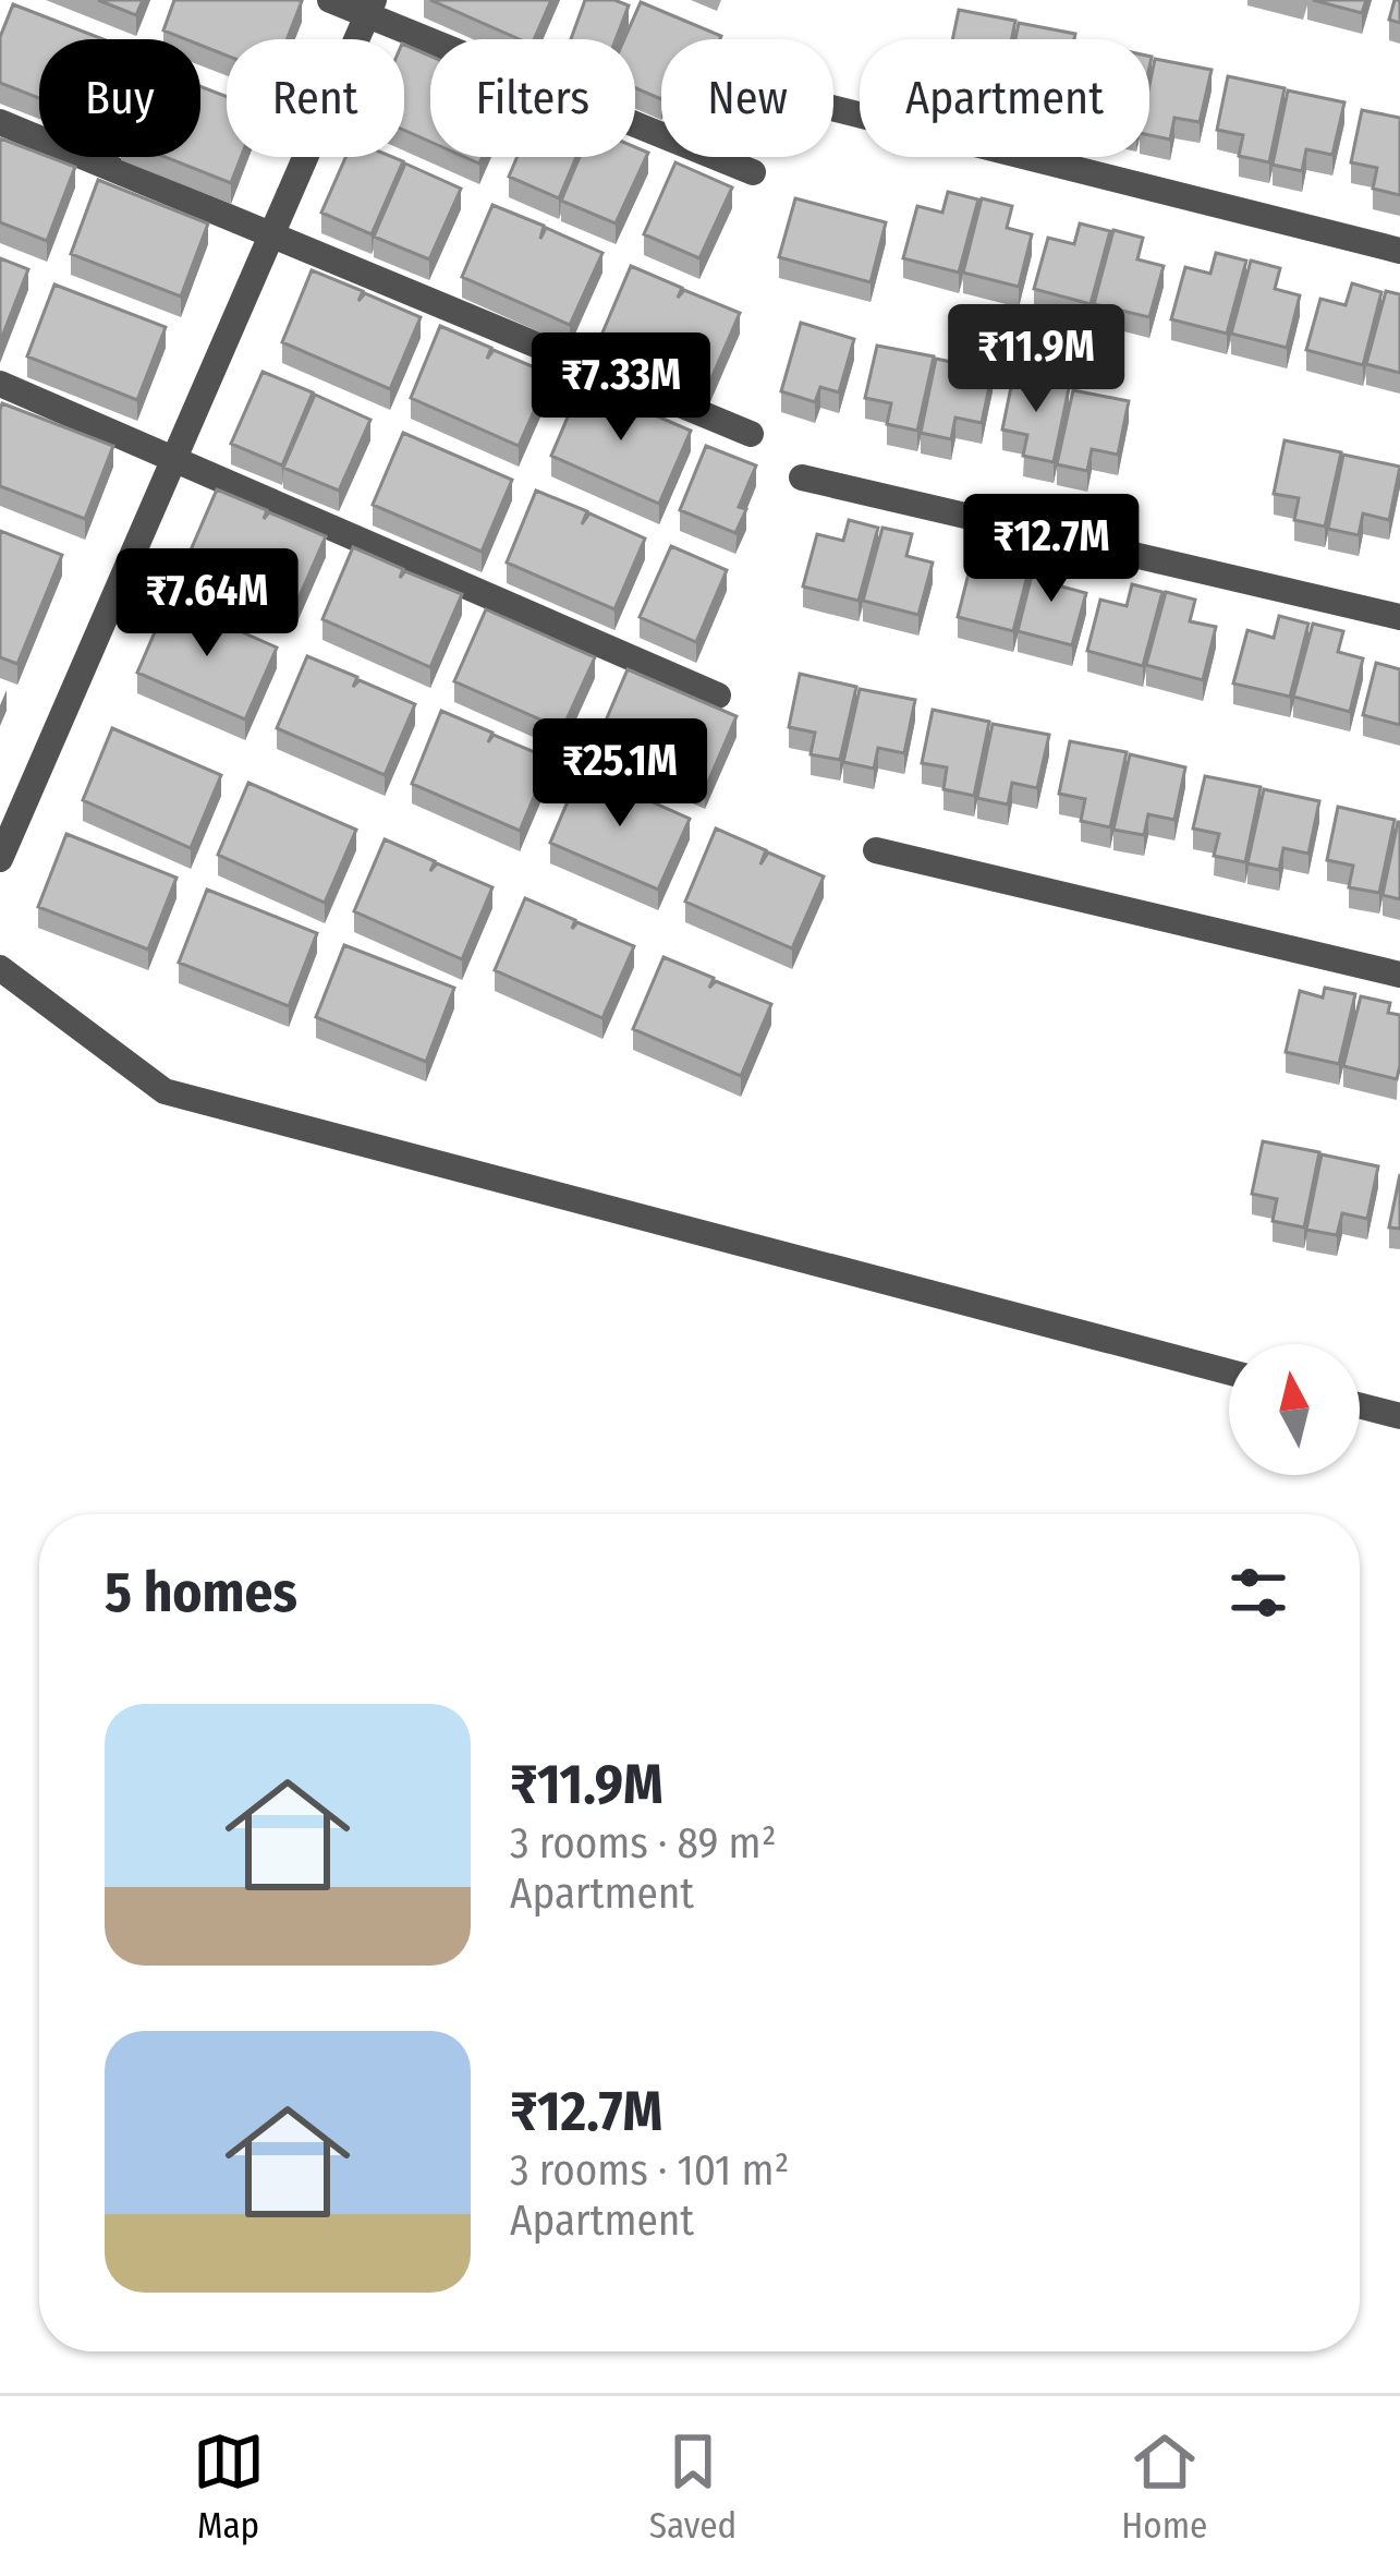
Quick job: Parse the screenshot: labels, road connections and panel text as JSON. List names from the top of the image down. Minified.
{"north":"top","page":{"chip":["Buy","Rent","Filters","New","Apartment"],"price":["₹11.9M","₹7.33M","₹12.7M","₹7.64M","₹25.1M"],"heading":"5 homes","list":[{"name":"₹11.9M","note":"3 rooms · 89 m² · Apartment"},{"name":"₹12.7M","note":"3 rooms · 101 m² · Apartment"}],"tabs":["Map","Saved","Home"]}}
